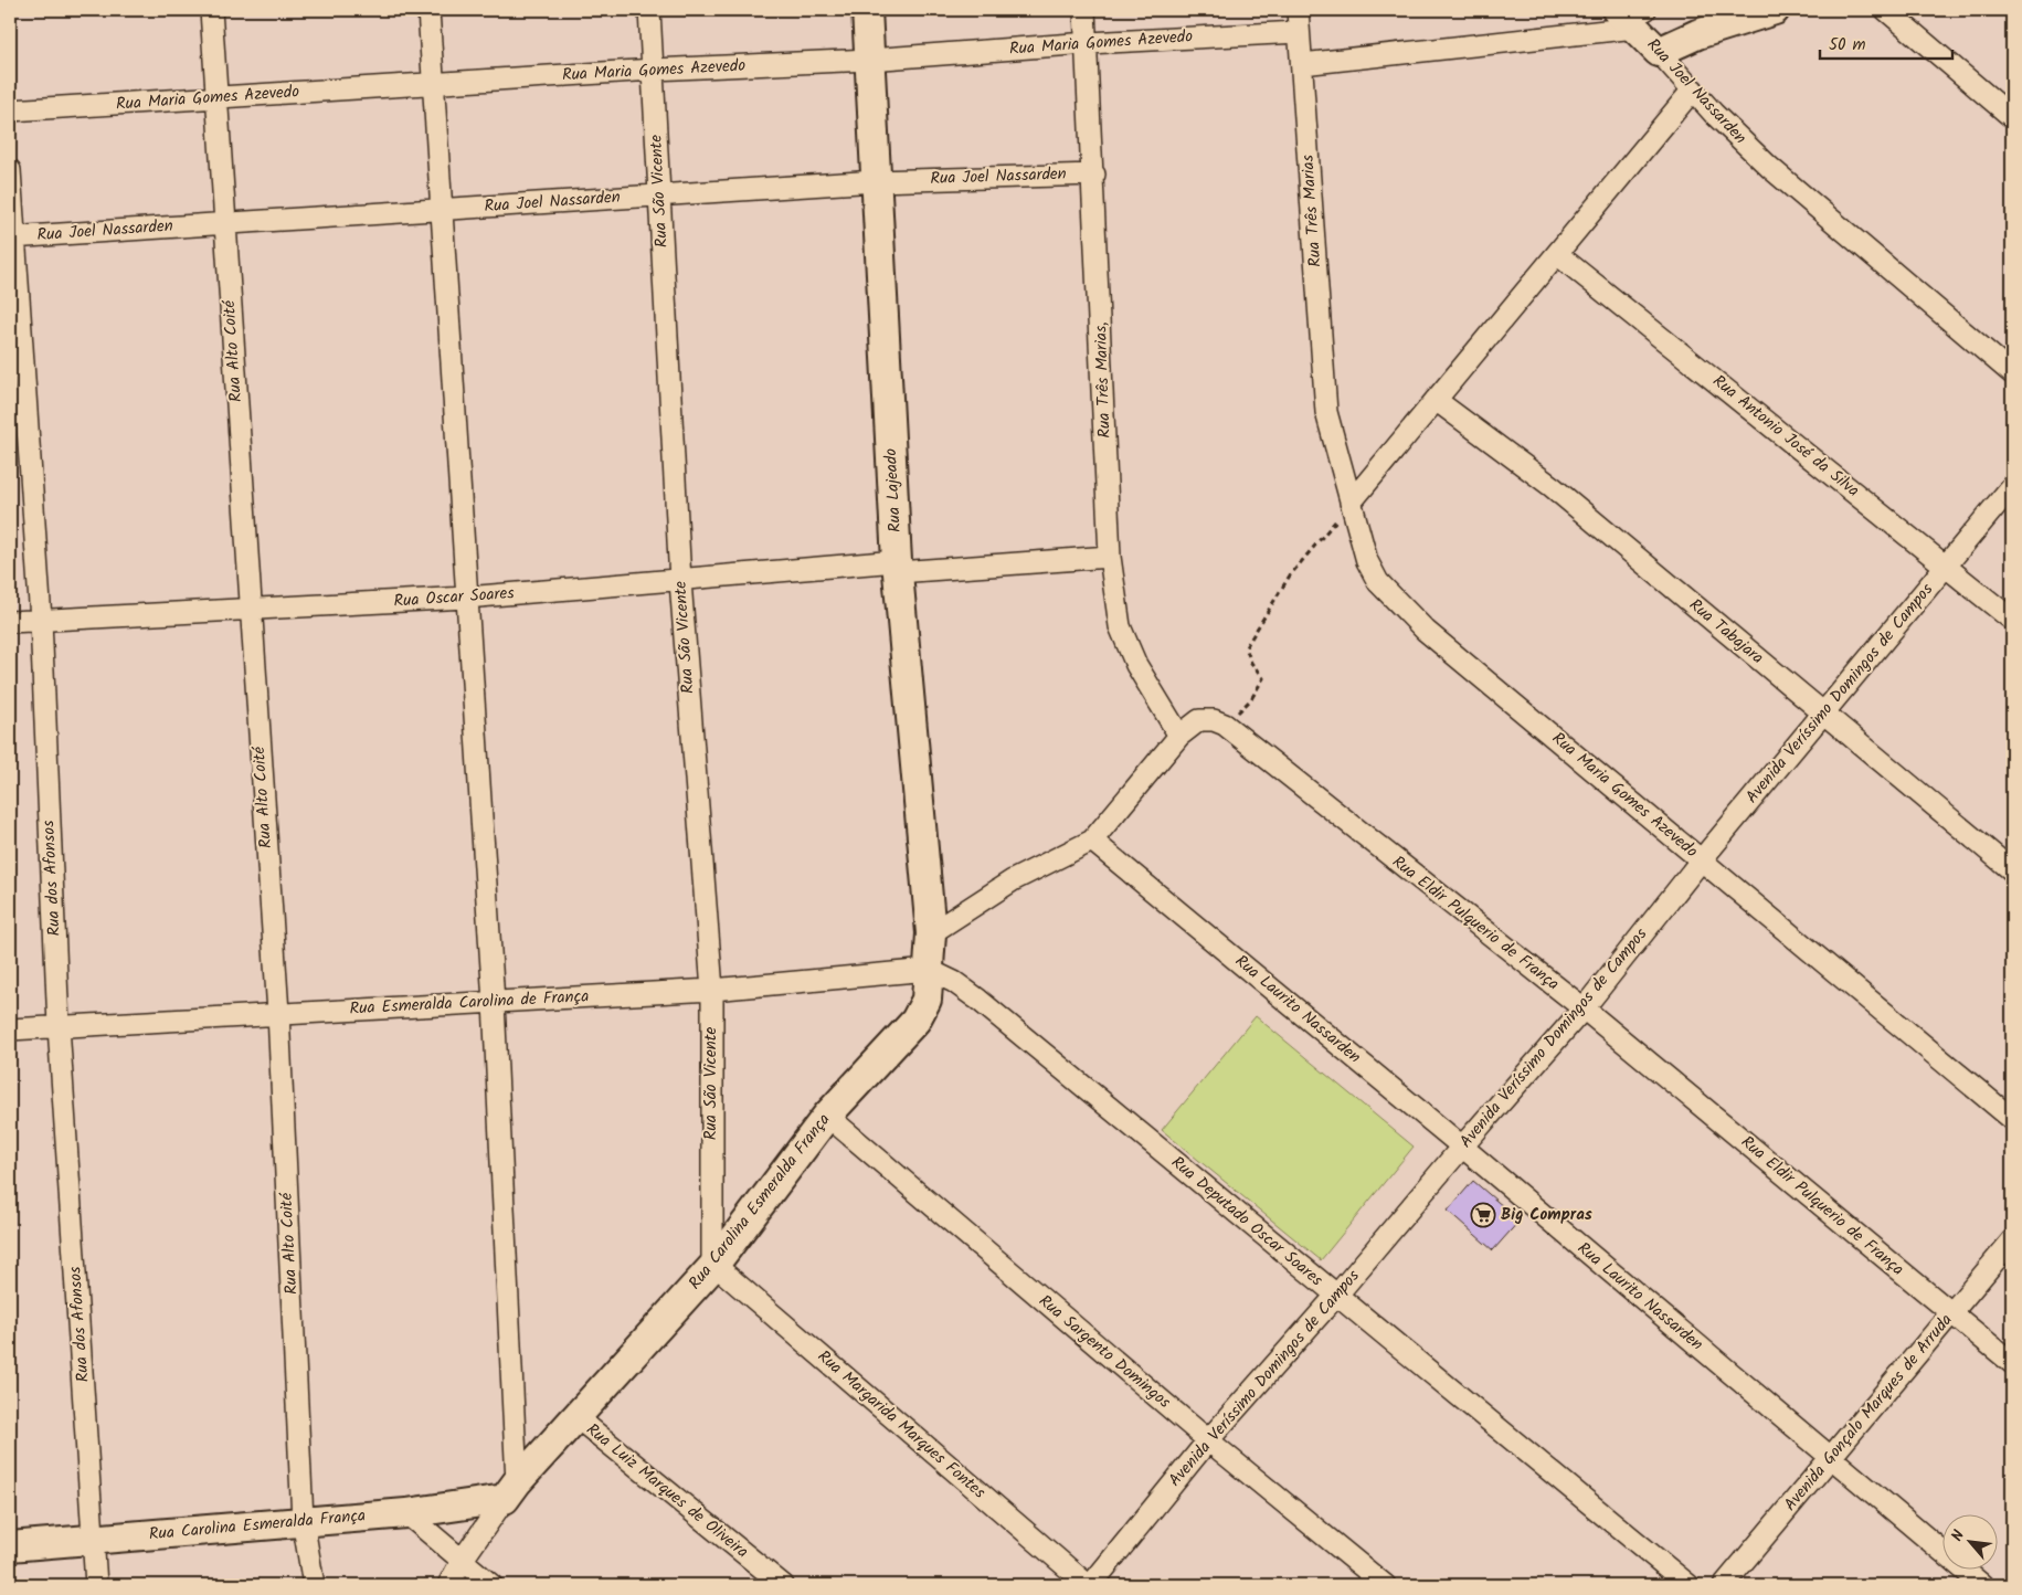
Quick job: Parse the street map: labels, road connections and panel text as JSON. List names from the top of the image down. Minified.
{"streets":{"street":["Rua Maria Gomes Azevedo","Rua Joel Nassarden","Rua São Vicente","Rua Três Marias","Rua Alto Coité","Rua Três Marias,","Rua Antonio José da Silva","Rua Lajeado","Rua Oscar Soares","Rua Tabajara","Avenida Veríssimo Domingos de Campos","Rua dos Afonsos","Rua Eldir Pulquerio de França","Rua Esmeralda Carolina de França","Rua Laurito Nassarden","Rua Carolina Esmeralda França","Rua Deputado Oscar Soares","Rua Sargento Domingos","Avenida Gonçalo Marques de Arruda","Rua Margarida Marques Fontes","Rua Luiz Marques de Oliveira"]},"crossings":[["Rua Maria Gomes Azevedo","Rua São Vicente"],["Rua Maria Gomes Azevedo","Rua Três Marias"],["Rua Maria Gomes Azevedo","Rua Alto Coité"],["Rua Maria Gomes Azevedo","Rua Três Marias,"],["Rua Maria Gomes Azevedo","Rua Lajeado"],["Rua Maria Gomes Azevedo","Avenida Veríssimo Domingos de Campos"],["Rua Joel Nassarden","Rua São Vicente"],["Rua Joel Nassarden","Rua Três Marias"],["Rua Joel Nassarden","Rua Alto Coité"],["Rua Joel Nassarden","Rua Três Marias,"],["Rua Joel Nassarden","Rua Lajeado"],["Rua Joel Nassarden","Rua dos Afonsos"],["Rua São Vicente","Rua Oscar Soares"],["Rua São Vicente","Rua Esmeralda Carolina de França"],["Rua São Vicente","Rua Carolina Esmeralda França"],["Rua São Vicente","Rua Margarida Marques Fontes"],["Rua Alto Coité","Rua Oscar Soares"],["Rua Alto Coité","Rua Esmeralda Carolina de França"],["Rua Alto Coité","Rua Carolina Esmeralda França"],["Rua Três Marias,","Rua Oscar Soares"],["Rua Antonio José da Silva","Avenida Veríssimo Domingos de Campos"],["Rua Lajeado","Rua Oscar Soares"],["Rua Lajeado","Rua Esmeralda Carolina de França"],["Rua Lajeado","Rua Carolina Esmeralda França"],["Rua Lajeado","Rua Deputado Oscar Soares"],["Rua Oscar Soares","Rua dos Afonsos"],["Rua Tabajara","Avenida Veríssimo Domingos de Campos"],["Avenida Veríssimo Domingos de Campos","Rua Eldir Pulquerio de França"],["Avenida Veríssimo Domingos de Campos","Rua Laurito Nassarden"],["Avenida Veríssimo Domingos de Campos","Rua Deputado Oscar Soares"],["Avenida Veríssimo Domingos de Campos","Rua Sargento Domingos"],["Avenida Veríssimo Domingos de Campos","Rua Margarida Marques Fontes"],["Rua dos Afonsos","Rua Esmeralda Carolina de França"],["Rua dos Afonsos","Rua Carolina Esmeralda França"],["Rua Eldir Pulquerio de França","Avenida Gonçalo Marques de Arruda"],["Rua Esmeralda Carolina de França","Rua Carolina Esmeralda França"],["Rua Esmeralda Carolina de França","Rua Deputado Oscar Soares"],["Rua Laurito Nassarden","Avenida Gonçalo Marques de Arruda"],["Rua Carolina Esmeralda França","Rua Deputado Oscar Soares"],["Rua Carolina Esmeralda França","Rua Sargento Domingos"],["Rua Carolina Esmeralda França","Rua Margarida Marques Fontes"],["Rua Carolina Esmeralda França","Rua Luiz Marques de Oliveira"]],"places":{"supermarket":["Big Compras"]},"scale_bar":"50 m","north":"top left"}
